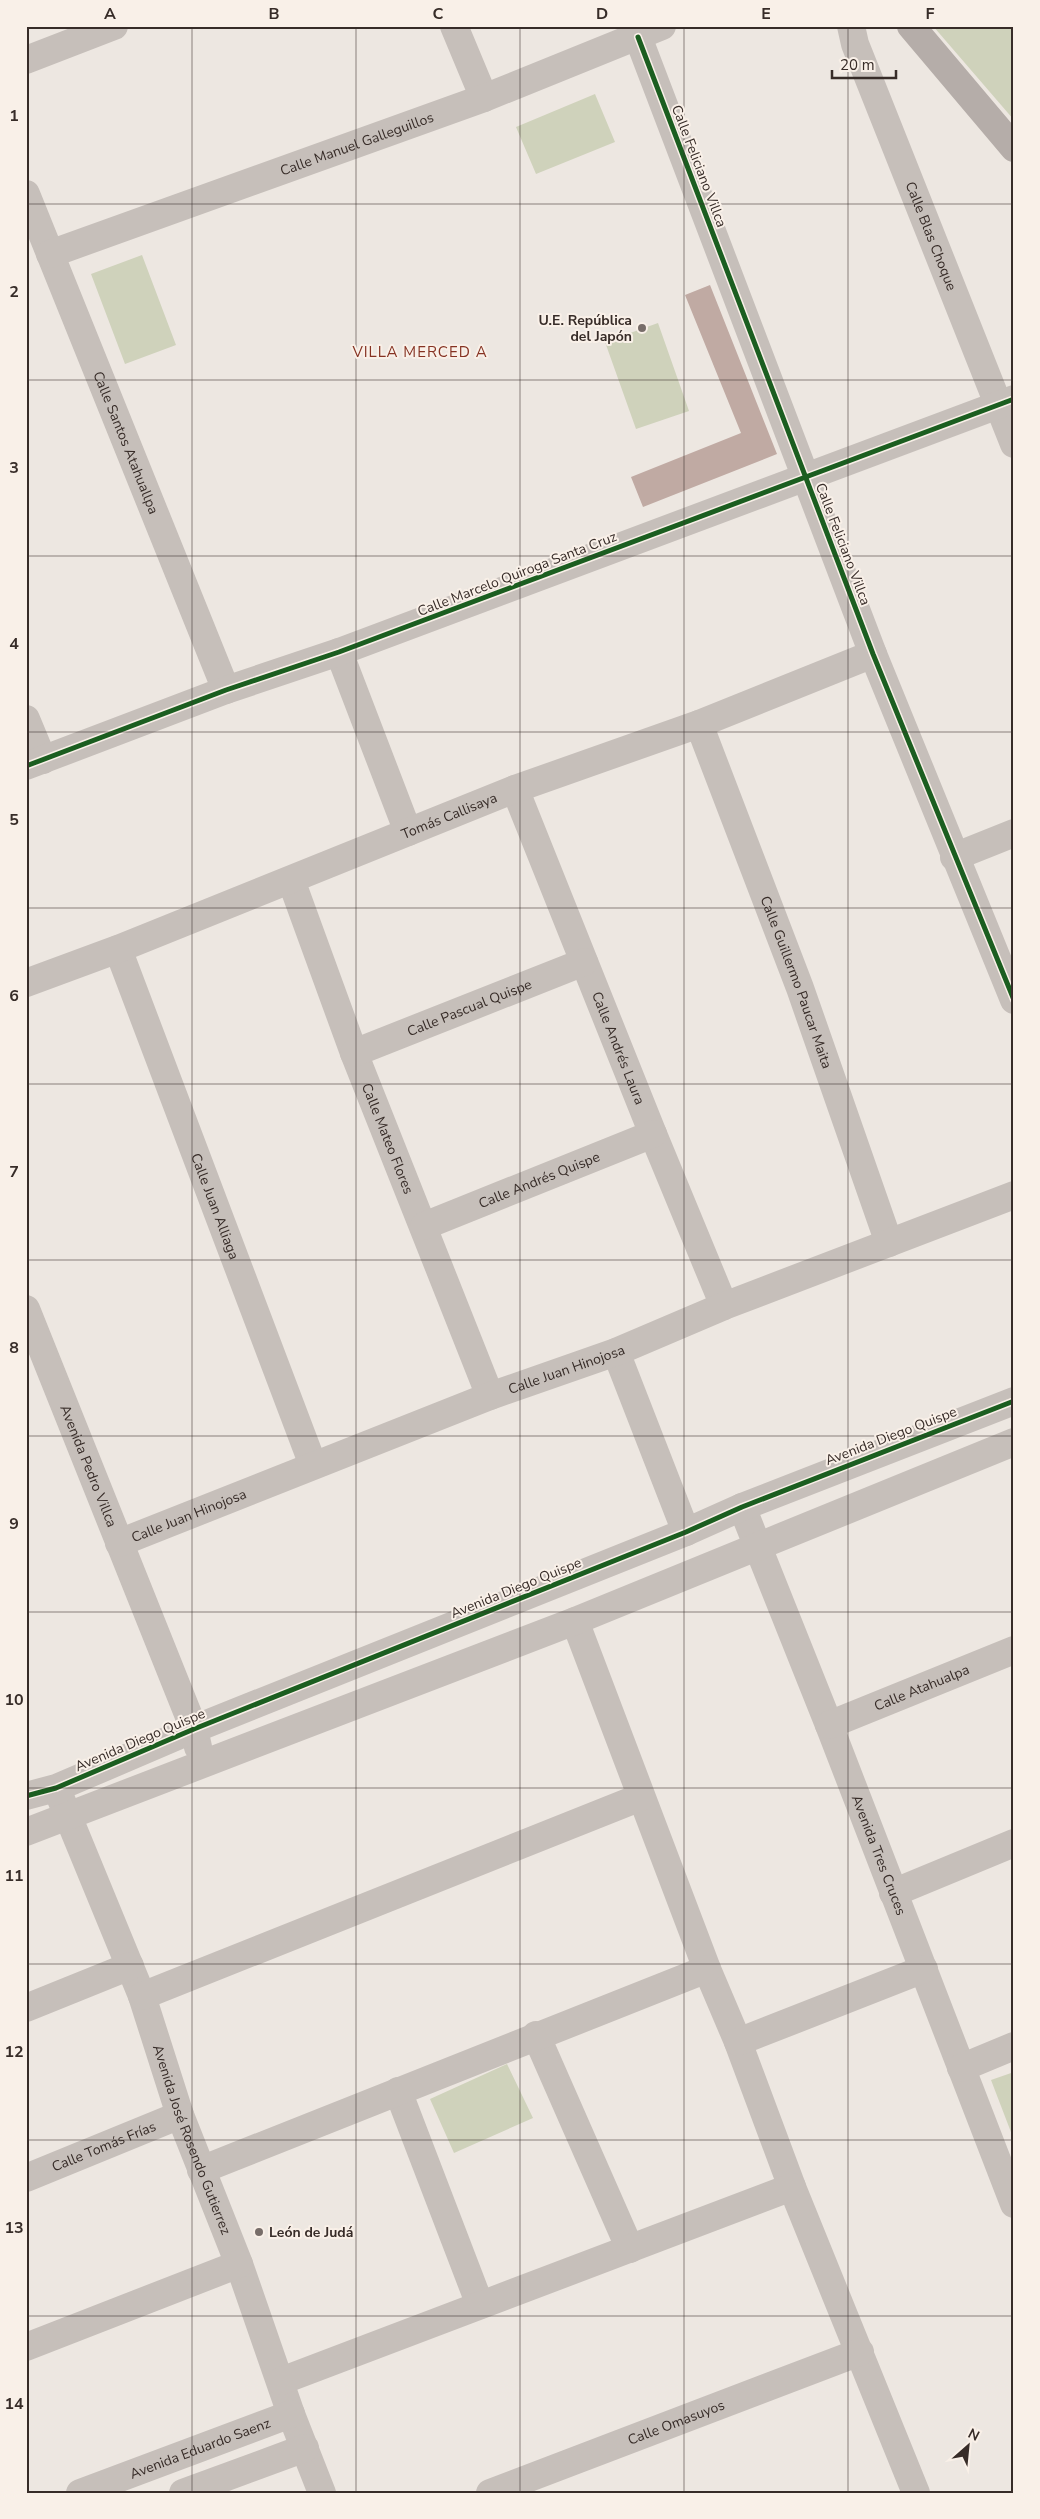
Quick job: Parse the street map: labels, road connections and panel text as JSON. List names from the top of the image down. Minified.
{"streets":{"street":["Calle Manuel Galleguillos","Calle Feliciano Villca","Calle Blas Choque","Calle Santos Atahuallpa","Calle Marcelo Quiroga Santa Cruz","Tomás Callisaya","Calle Guillermo Paucar Maita","Calle Pascual Quispe","Calle Andrés Laura","Calle Mateo Flores","Calle Andrés Quispe","Calle Juan Alliaga","Calle Juan Hinojosa","Avenida Diego Quispe","Avenida Pedro Villca","Calle Atahualpa","Avenida Tres Cruces","Avenida José Rosendo Gutierrez","Calle Tomás Frías","Calle Omasuyos","Avenida Eduardo Saenz"]},"crossings":[["Calle Manuel Galleguillos","Calle Feliciano Villca"],["Calle Manuel Galleguillos","Calle Santos Atahuallpa"],["Calle Feliciano Villca","Calle Marcelo Quiroga Santa Cruz"],["Calle Feliciano Villca","Tomás Callisaya"],["Calle Blas Choque","Calle Marcelo Quiroga Santa Cruz"],["Calle Santos Atahuallpa","Calle Marcelo Quiroga Santa Cruz"],["Tomás Callisaya","Calle Guillermo Paucar Maita"],["Tomás Callisaya","Calle Andrés Laura"],["Tomás Callisaya","Calle Mateo Flores"],["Tomás Callisaya","Calle Juan Alliaga"],["Calle Guillermo Paucar Maita","Calle Juan Hinojosa"],["Calle Pascual Quispe","Calle Andrés Laura"],["Calle Pascual Quispe","Calle Mateo Flores"],["Calle Andrés Laura","Calle Andrés Quispe"],["Calle Andrés Laura","Calle Juan Hinojosa"],["Calle Mateo Flores","Calle Andrés Quispe"],["Calle Mateo Flores","Calle Juan Hinojosa"],["Calle Juan Alliaga","Calle Juan Hinojosa"],["Calle Juan Hinojosa","Avenida Pedro Villca"],["Avenida Diego Quispe","Avenida Pedro Villca"],["Avenida Diego Quispe","Avenida Tres Cruces"],["Avenida Diego Quispe","Avenida José Rosendo Gutierrez"],["Calle Atahualpa","Avenida Tres Cruces"],["Avenida José Rosendo Gutierrez","Calle Tomás Frías"],["Avenida José Rosendo Gutierrez","Avenida Eduardo Saenz"]],"districts":["VILLA MERCED A"],"places":["U.E. República del Japón","León de Judá"],"scale_bar":"20 m","north":"top right","grid":{"columns":["A","B","C","D","E","F"],"rows":["1","2","3","4","5","6","7","8","9","10","11","12","13","14"]}}
